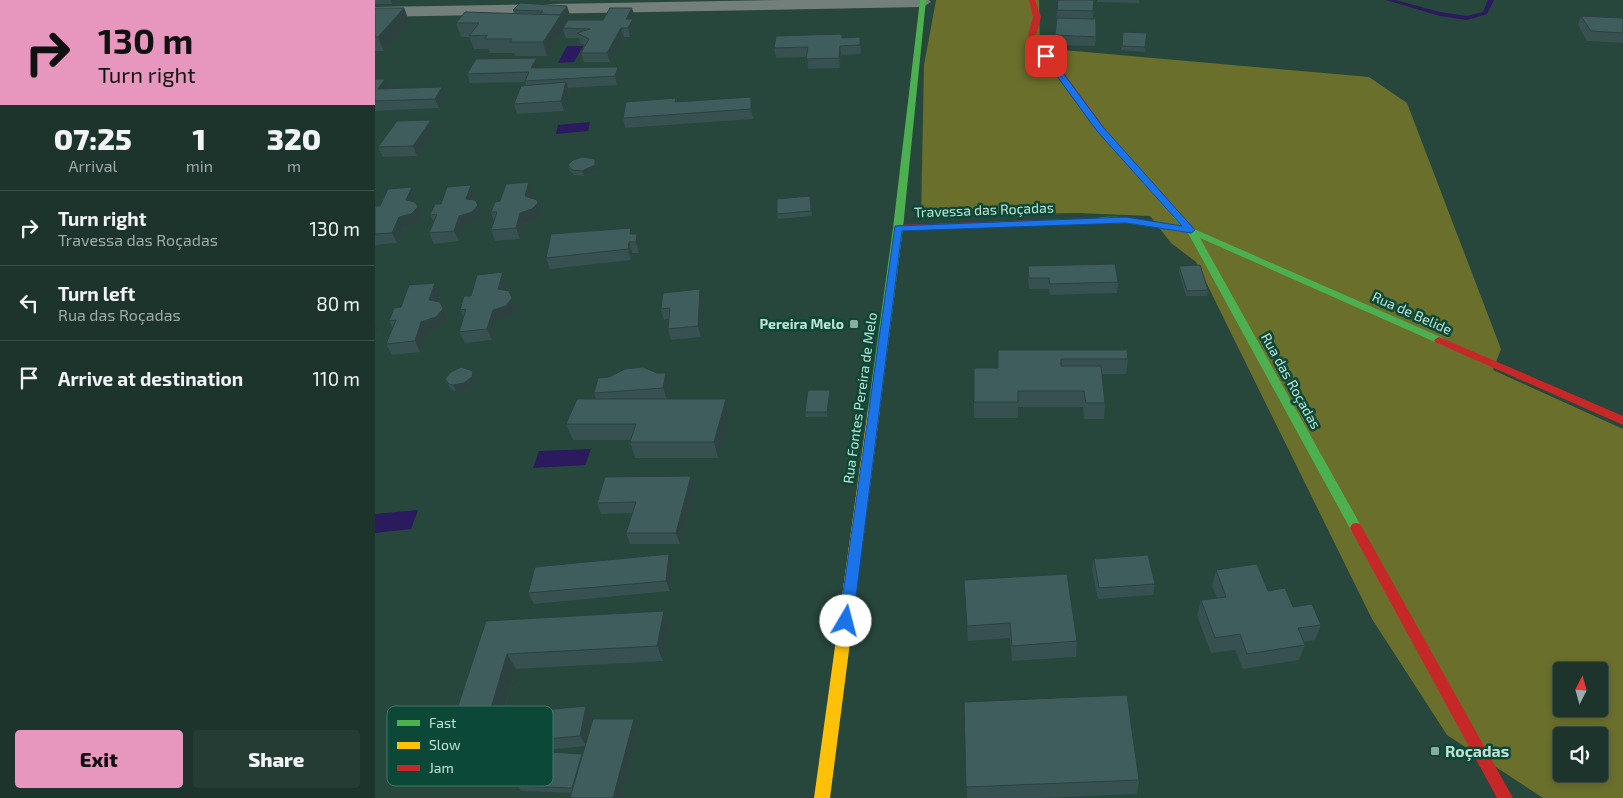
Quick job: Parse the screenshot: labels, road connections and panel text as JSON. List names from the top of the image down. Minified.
{"streets":{"street":["Travessa das Roçadas","Rua de Belide","Rua das Roçadas","Rua Fontes Pereira de Melo"]},"crossings":[["Travessa das Roçadas","Rua de Belide"],["Travessa das Roçadas","Rua das Roçadas"],["Travessa das Roçadas","Rua Fontes Pereira de Melo"],["Rua de Belide","Rua das Roçadas"]],"places":{"transit":["Pereira Melo","Roçadas"]},"legend":["Fast","Slow","Jam"],"north":"top","page":{"turn":["130 m","Turn right"],"eta":["07:25","Arrival","1","min","320","m"],"list":[{"name":"Turn right","note":"Travessa das Roçadas","value":"130 m"},{"name":"Turn left","note":"Rua das Roçadas","value":"80 m"},{"name":"Arrive at destination","value":"110 m"}],"buttons":["Exit","Share"]}}
